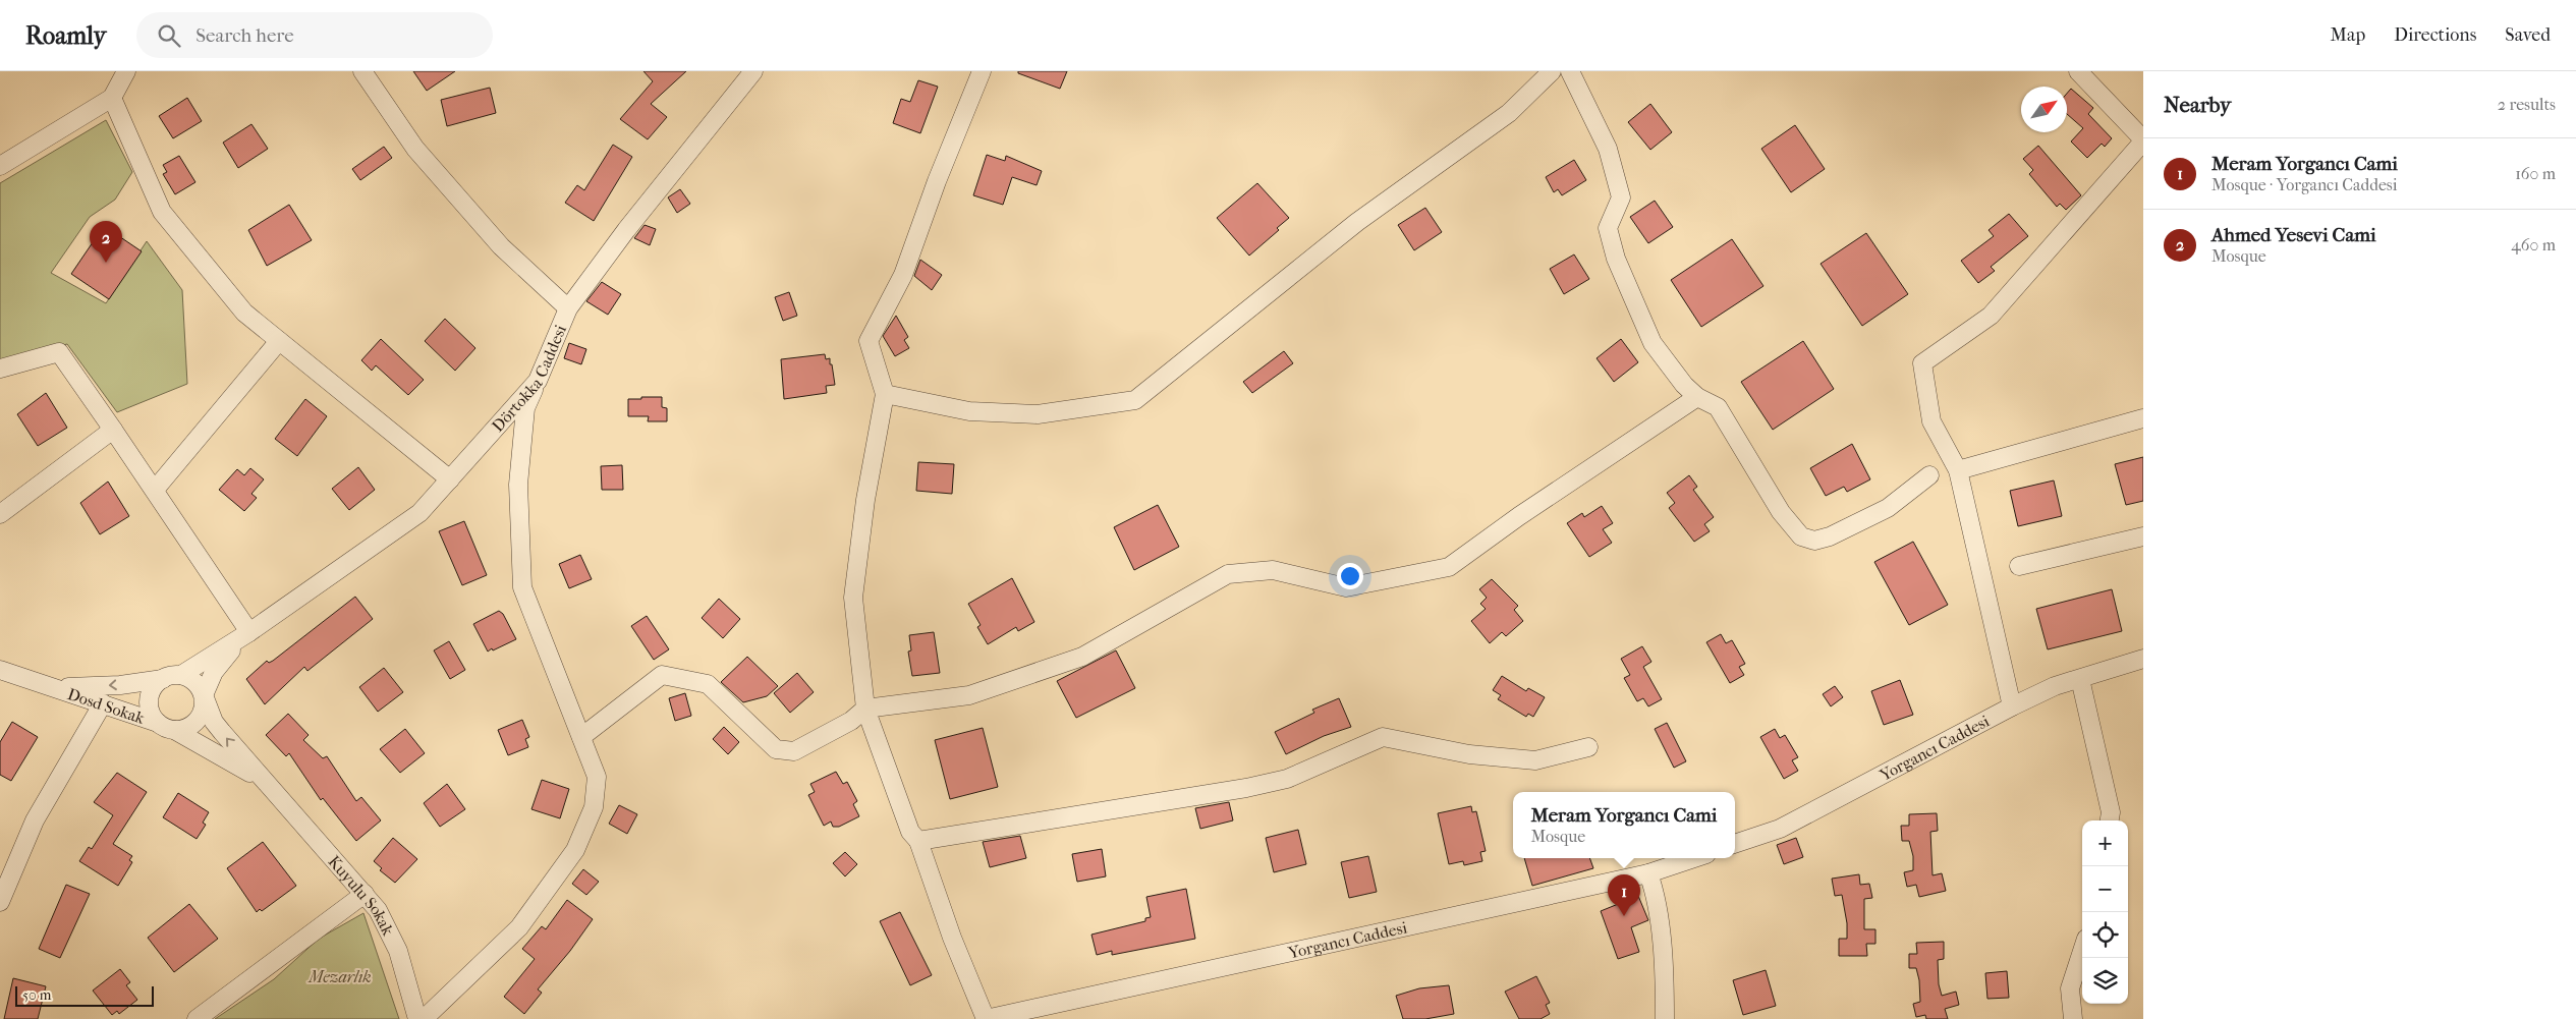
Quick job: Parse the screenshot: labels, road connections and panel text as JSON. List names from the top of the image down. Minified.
{"streets":{"street":["Dörtokka Caddesi","Dosd Sokak","Yorgancı Caddesi","Kuyulu Sokak"]},"crossings":[["Dörtokka Caddesi","Dosd Sokak"],["Dörtokka Caddesi","Kuyulu Sokak"],["Dosd Sokak","Kuyulu Sokak"]],"parks":["Mezarlık"],"scale_bar":"50 m","north":"top right","page":{"header":"Roamly","search":"Search here","nav":["Map","Directions","Saved"],"heading":["Nearby","2 results"],"list":[{"mark":"1","name":"Meram Yorgancı Cami","note":"Mosque · Yorgancı Caddesi","value":"160 m"},{"mark":"2","name":"Ahmed Yesevi Cami","note":"Mosque","value":"460 m"}],"pins":["2","1"],"popup":["Meram Yorgancı Cami","Mosque"],"map_buttons":["+","−"],"scale":"50 m"}}
